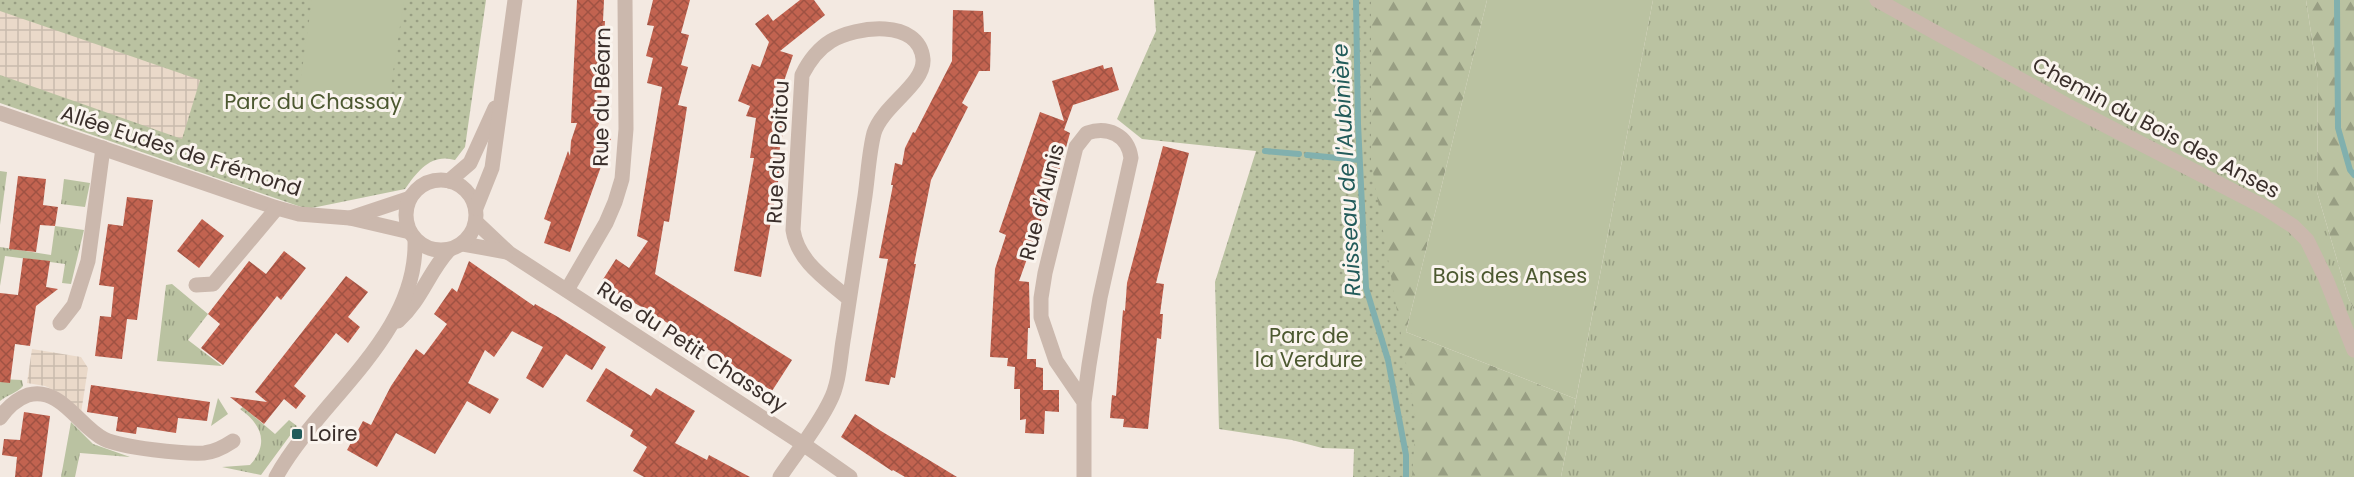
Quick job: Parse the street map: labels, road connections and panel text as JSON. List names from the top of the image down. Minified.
{"streets":{"street":["Rue du Béarn","Chemin du Bois des Anses","Allée Eudes de Frémond","Rue du Poitou","Rue d'Aunis","Rue du Petit Chassay"]},"crossings":[["Rue du Béarn","Rue du Petit Chassay"],["Allée Eudes de Frémond","Rue du Petit Chassay"],["Rue du Poitou","Rue du Petit Chassay"]],"water":["Ruisseau de l'Aubinière"],"parks":["Parc du Chassay","Bois des Anses","Parc de la Verdure"],"places":{"transit":["Loire"]}}
